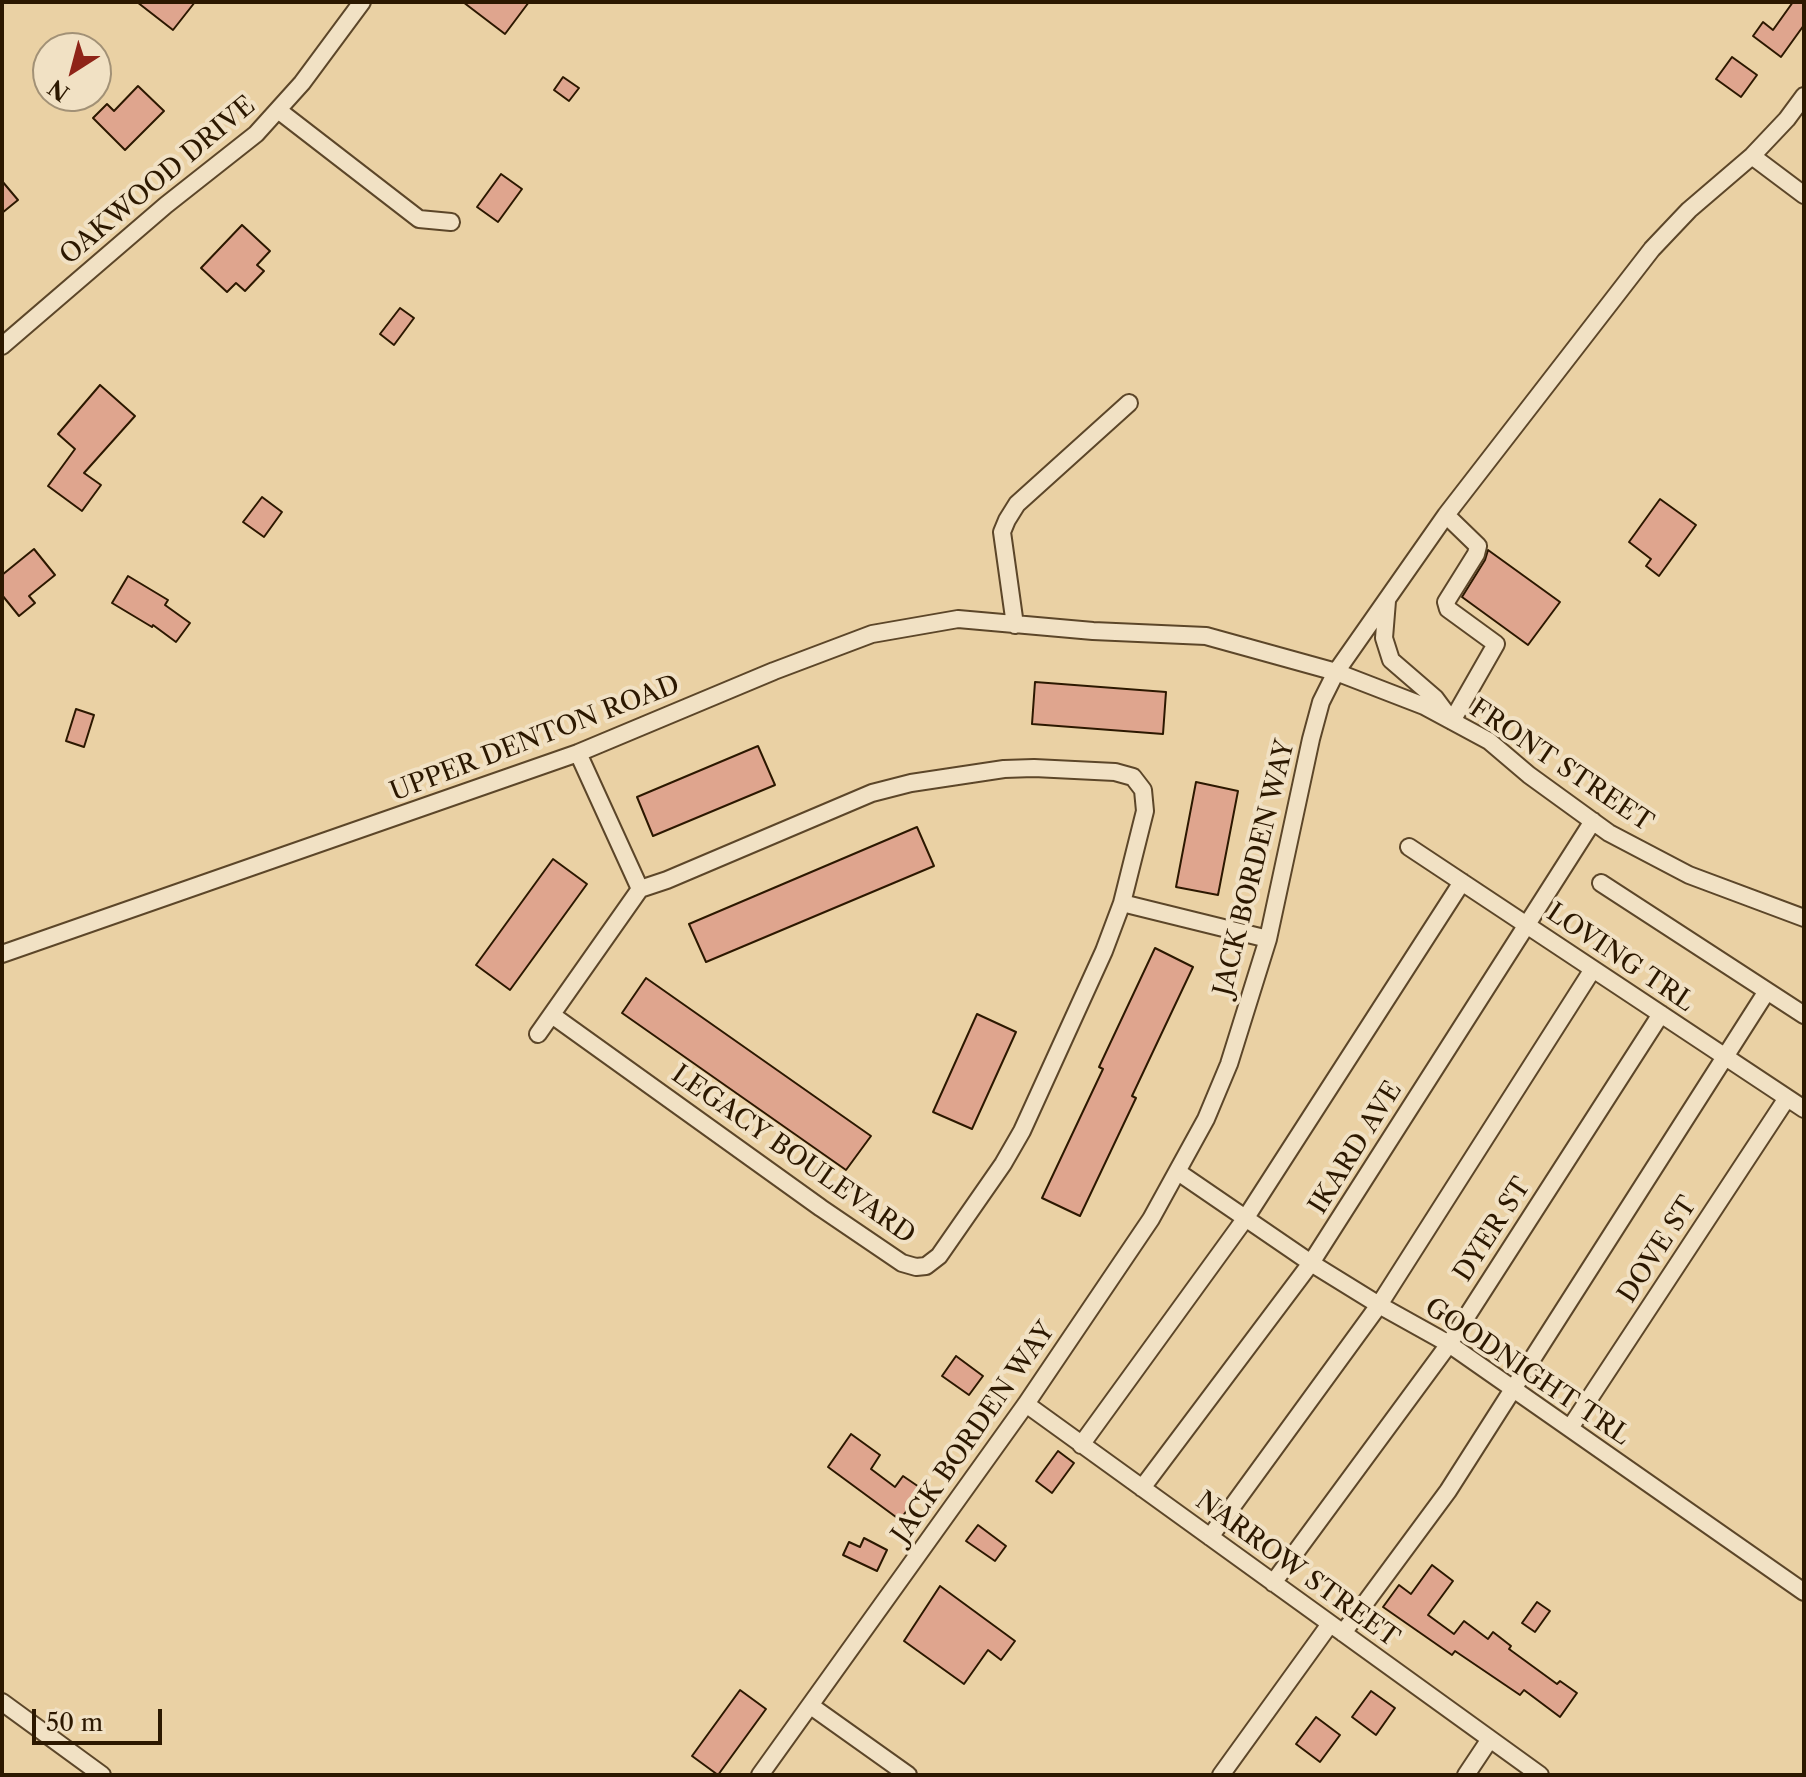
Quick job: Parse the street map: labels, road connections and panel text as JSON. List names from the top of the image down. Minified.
{"streets":{"street":["OAKWOOD DRIVE","UPPER DENTON ROAD","FRONT STREET","JACK BORDEN WAY","LOVING TRL","IKARD AVE","LEGACY BOULEVARD","DYER ST","DOVE ST","GOODNIGHT TRL","NARROW STREET"]},"crossings":[["UPPER DENTON ROAD","FRONT STREET"],["FRONT STREET","JACK BORDEN WAY"],["FRONT STREET","IKARD AVE"],["JACK BORDEN WAY","GOODNIGHT TRL"],["JACK BORDEN WAY","NARROW STREET"],["LOVING TRL","IKARD AVE"],["LOVING TRL","DYER ST"],["LOVING TRL","DOVE ST"],["IKARD AVE","GOODNIGHT TRL"],["IKARD AVE","NARROW STREET"],["DYER ST","GOODNIGHT TRL"],["DYER ST","NARROW STREET"],["DOVE ST","GOODNIGHT TRL"]],"scale_bar":"50 m","north":"bottom left"}
